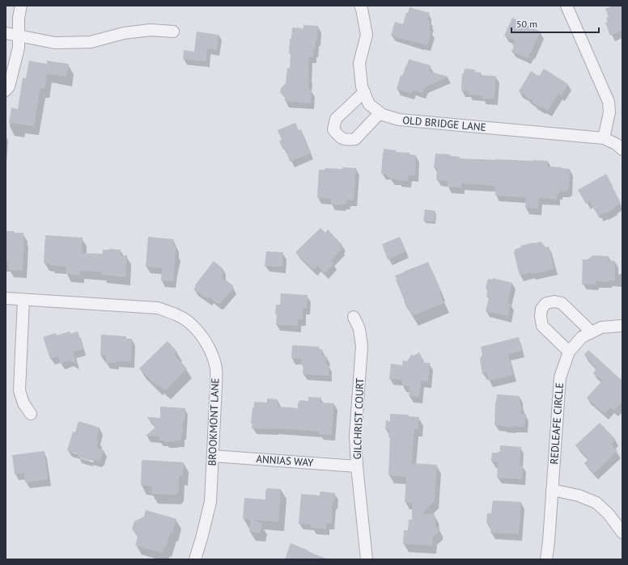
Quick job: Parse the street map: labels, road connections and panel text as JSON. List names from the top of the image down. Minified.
{"streets":{"street":["OLD BRIDGE LANE","GILCHRIST COURT","BROOKMONT LANE","REDLEAFE CIRCLE","ANNIAS WAY"]},"crossings":[["GILCHRIST COURT","ANNIAS WAY"],["BROOKMONT LANE","ANNIAS WAY"]],"scale_bar":"50 m"}
